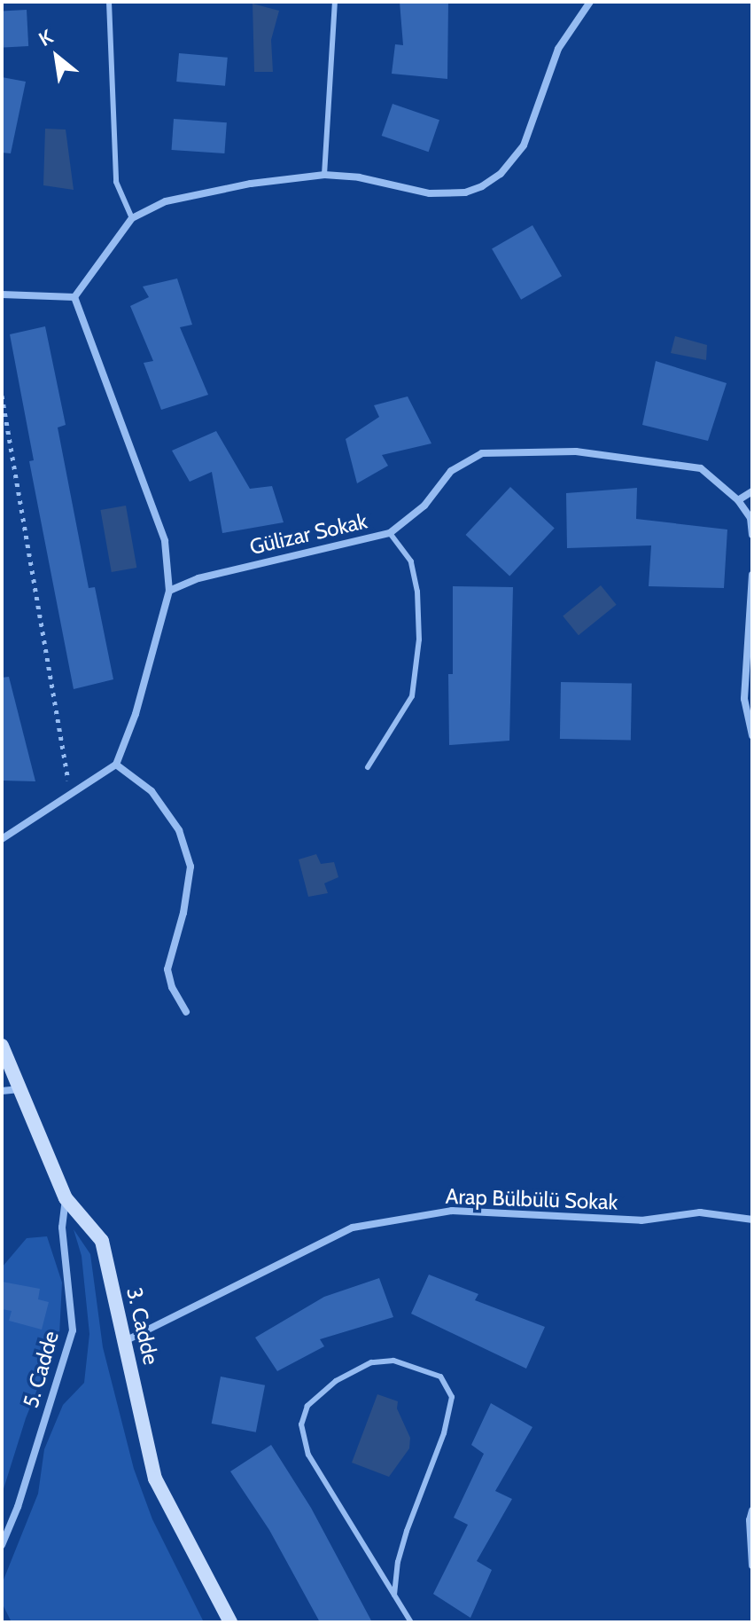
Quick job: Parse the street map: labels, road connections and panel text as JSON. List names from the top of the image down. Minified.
{"streets":{"main road":["3. Cadde"],"street":["Gülizar Sokak","Arap Bülbülü Sokak","5. Cadde"]},"crossings":[["Arap Bülbülü Sokak","3. Cadde"],["3. Cadde","5. Cadde"]],"north":"top left"}
